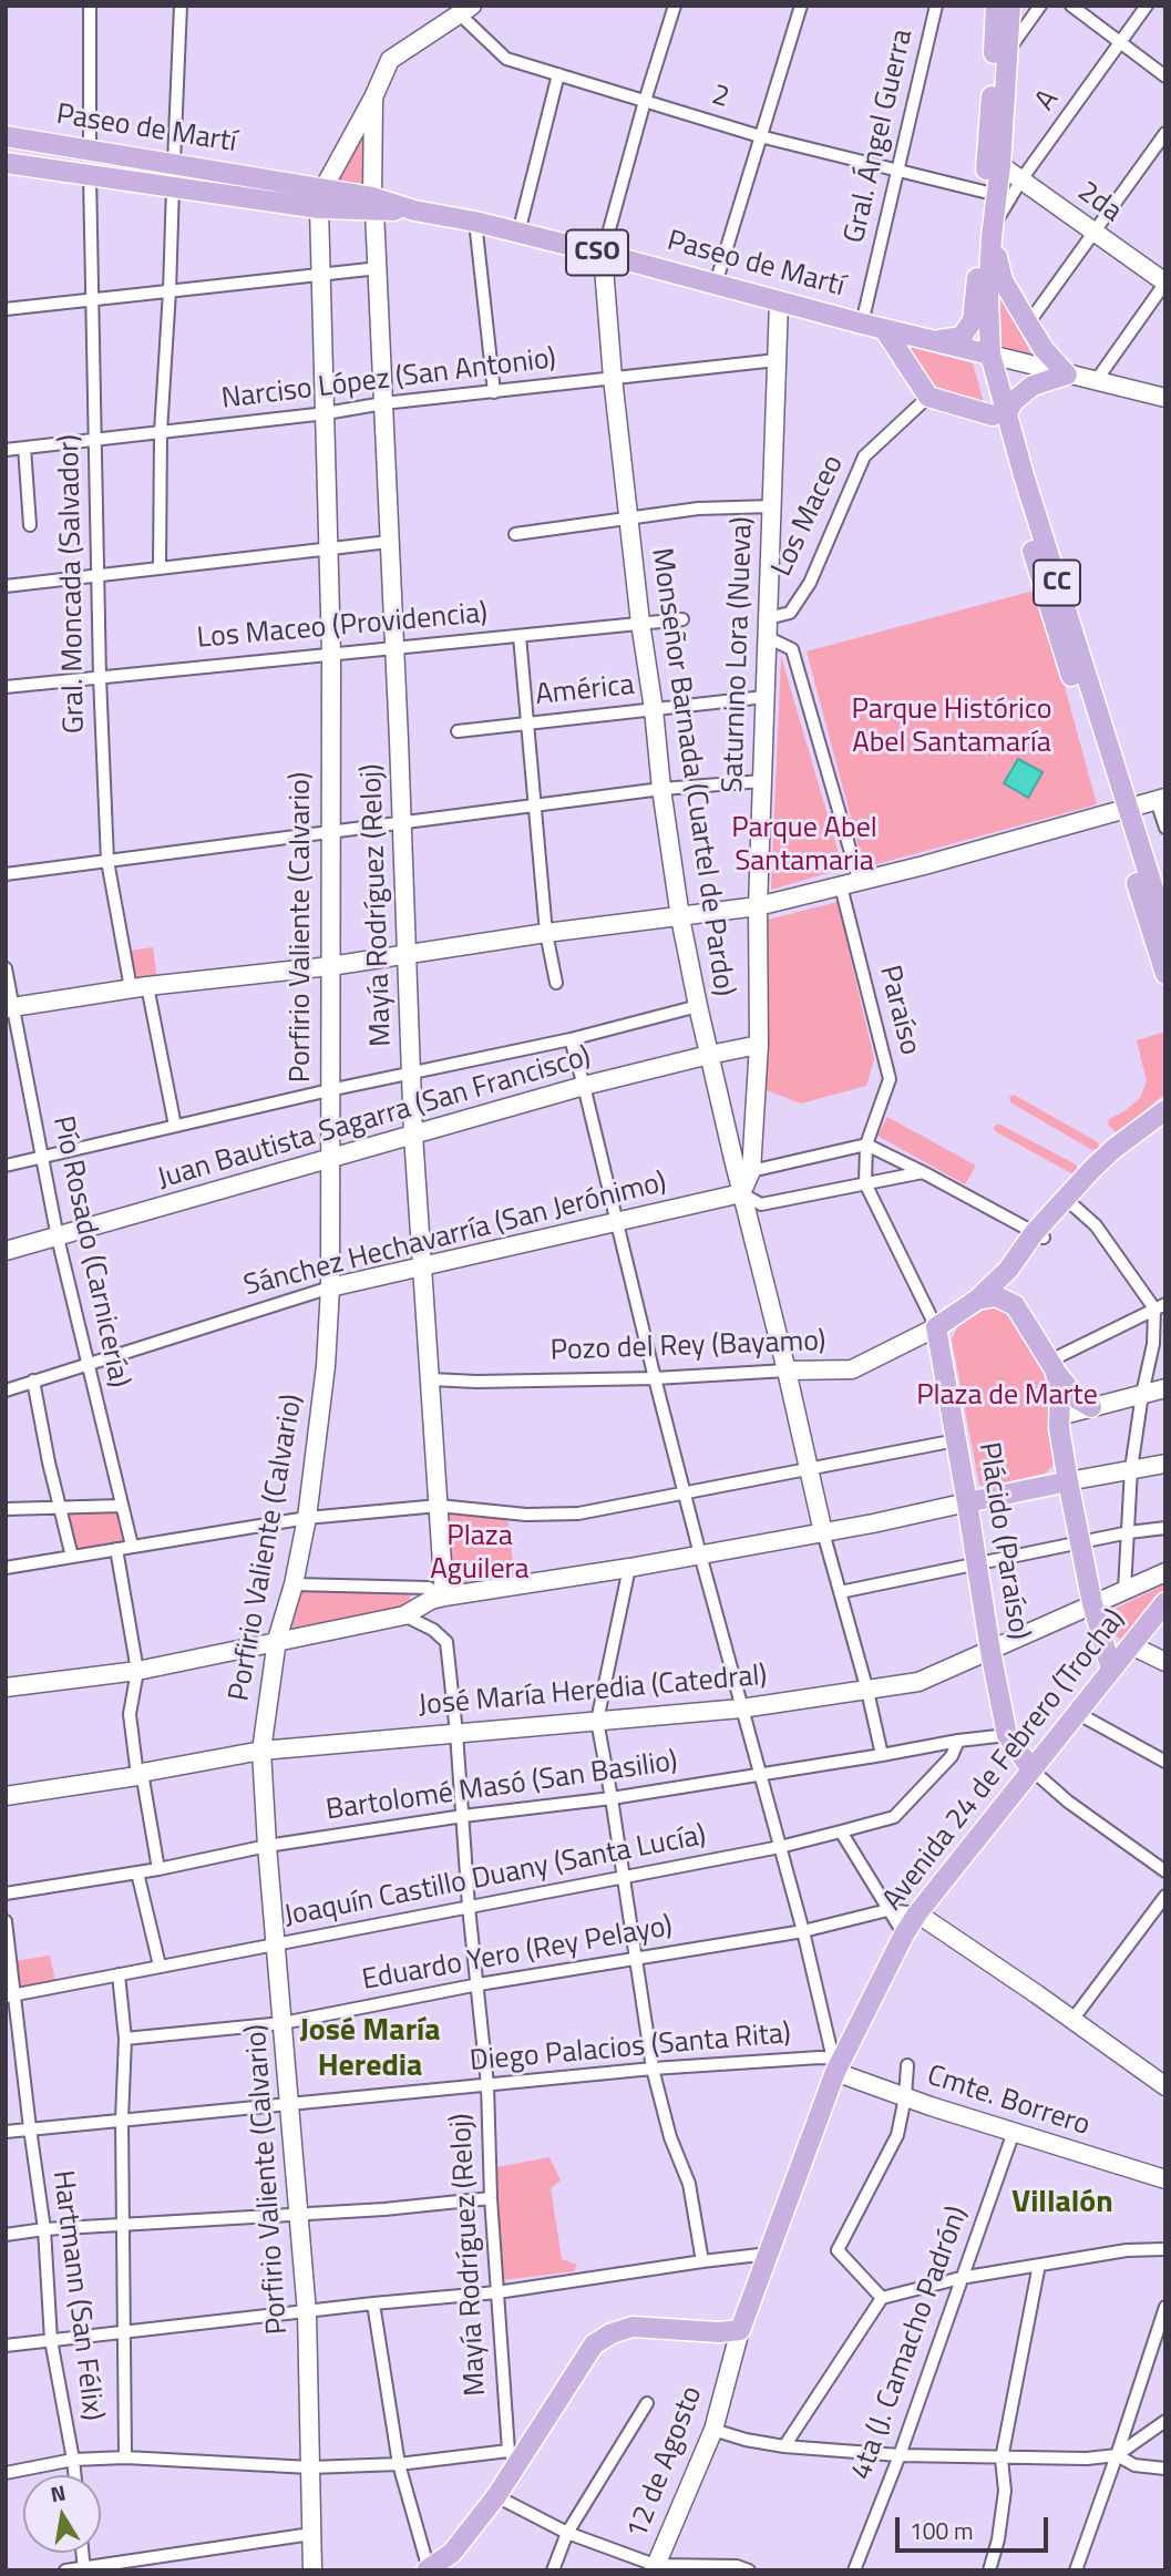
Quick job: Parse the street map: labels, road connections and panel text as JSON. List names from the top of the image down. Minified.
{"streets":{"main road":["Paseo de Martí","CSO","CC","Plácido (Paraíso)","Avenida 24 de Febrero (Trocha)"],"street":["2","A","Gral. Ángel Guerra","2da","Narciso López (San Antonio)","Los Maceo","Gral. Moncada (Salvador)","Los Maceo (Providencia)","Saturnino Lora (Nueva)","América","Monseñor Barnada (Cuartel de Pardo)","Mayía Rodríguez (Reloj)","Porfirio Valiente (Calvario)","Paraíso","Juan Bautista Sagarra (San Francisco)","Sánchez Hechavarría (San Jerónimo)","Pío Rosado (Carnicería)","Pozo del Rey (Bayamo)","José María Heredia (Catedral)","Bartolomé Masó (San Basilio)","Joaquín Castillo Duany (Santa Lucía)","Eduardo Yero (Rey Pelayo)","Diego Palacios (Santa Rita)","Cmte. Borrero","Hartmann (San Félix)","4ta (J. Camacho Padrón)","12 de Agosto"]},"crossings":[["2","Gral. Ángel Guerra"],["2","CC"],["A","2da"],["A","CC"],["Paseo de Martí","Gral. Ángel Guerra"],["Paseo de Martí","CC"],["Paseo de Martí","Gral. Moncada (Salvador)"],["Paseo de Martí","Saturnino Lora (Nueva)"],["Paseo de Martí","Monseñor Barnada (Cuartel de Pardo)"],["Paseo de Martí","Mayía Rodríguez (Reloj)"],["Paseo de Martí","Porfirio Valiente (Calvario)"],["2da","CC"],["Narciso López (San Antonio)","Gral. Moncada (Salvador)"],["Narciso López (San Antonio)","Saturnino Lora (Nueva)"],["Narciso López (San Antonio)","Monseñor Barnada (Cuartel de Pardo)"],["Narciso López (San Antonio)","Mayía Rodríguez (Reloj)"],["Narciso López (San Antonio)","Porfirio Valiente (Calvario)"],["Los Maceo","Saturnino Lora (Nueva)"],["Los Maceo","Paraíso"],["Gral. Moncada (Salvador)","Los Maceo (Providencia)"],["Los Maceo (Providencia)","Monseñor Barnada (Cuartel de Pardo)"],["Los Maceo (Providencia)","Mayía Rodríguez (Reloj)"],["Los Maceo (Providencia)","Porfirio Valiente (Calvario)"],["Saturnino Lora (Nueva)","América"],["Saturnino Lora (Nueva)","Monseñor Barnada (Cuartel de Pardo)"],["Saturnino Lora (Nueva)","Paraíso"],["Saturnino Lora (Nueva)","Juan Bautista Sagarra (San Francisco)"],["Saturnino Lora (Nueva)","Sánchez Hechavarría (San Jerónimo)"],["América","Monseñor Barnada (Cuartel de Pardo)"],["Monseñor Barnada (Cuartel de Pardo)","Juan Bautista Sagarra (San Francisco)"],["Monseñor Barnada (Cuartel de Pardo)","Sánchez Hechavarría (San Jerónimo)"],["Monseñor Barnada (Cuartel de Pardo)","Pozo del Rey (Bayamo)"],["Monseñor Barnada (Cuartel de Pardo)","José María Heredia (Catedral)"],["Monseñor Barnada (Cuartel de Pardo)","Bartolomé Masó (San Basilio)"],["Mayía Rodríguez (Reloj)","Juan Bautista Sagarra (San Francisco)"],["Mayía Rodríguez (Reloj)","Sánchez Hechavarría (San Jerónimo)"],["Mayía Rodríguez (Reloj)","Pozo del Rey (Bayamo)"],["Mayía Rodríguez (Reloj)","José María Heredia (Catedral)"],["Mayía Rodríguez (Reloj)","Bartolomé Masó (San Basilio)"],["Mayía Rodríguez (Reloj)","Joaquín Castillo Duany (Santa Lucía)"],["Mayía Rodríguez (Reloj)","Eduardo Yero (Rey Pelayo)"],["Mayía Rodríguez (Reloj)","Diego Palacios (Santa Rita)"],["Porfirio Valiente (Calvario)","Juan Bautista Sagarra (San Francisco)"],["Porfirio Valiente (Calvario)","Sánchez Hechavarría (San Jerónimo)"],["Porfirio Valiente (Calvario)","José María Heredia (Catedral)"],["Porfirio Valiente (Calvario)","Bartolomé Masó (San Basilio)"],["Porfirio Valiente (Calvario)","Joaquín Castillo Duany (Santa Lucía)"],["Porfirio Valiente (Calvario)","Eduardo Yero (Rey Pelayo)"],["Porfirio Valiente (Calvario)","Diego Palacios (Santa Rita)"],["Paraíso","Plácido (Paraíso)"],["Juan Bautista Sagarra (San Francisco)","Pío Rosado (Carnicería)"],["Sánchez Hechavarría (San Jerónimo)","Pío Rosado (Carnicería)"],["Sánchez Hechavarría (San Jerónimo)","Plácido (Paraíso)"],["Pozo del Rey (Bayamo)","Plácido (Paraíso)"],["Plácido (Paraíso)","José María Heredia (Catedral)"],["Plácido (Paraíso)","Avenida 24 de Febrero (Trocha)"],["Plácido (Paraíso)","Bartolomé Masó (San Basilio)"],["Avenida 24 de Febrero (Trocha)","Eduardo Yero (Rey Pelayo)"],["Avenida 24 de Febrero (Trocha)","Diego Palacios (Santa Rita)"],["Avenida 24 de Febrero (Trocha)","Cmte. Borrero"],["Avenida 24 de Febrero (Trocha)","12 de Agosto"],["Bartolomé Masó (San Basilio)","Joaquín Castillo Duany (Santa Lucía)"],["Joaquín Castillo Duany (Santa Lucía)","Hartmann (San Félix)"],["Diego Palacios (Santa Rita)","Cmte. Borrero"],["Diego Palacios (Santa Rita)","Hartmann (San Félix)"],["Cmte. Borrero","4ta (J. Camacho Padrón)"]],"districts":["José María Heredia","Villalón"],"parks":["Parque Histórico Abel Santamaría","Parque Abel Santamaria","Plaza de Marte","Plaza Aguilera"],"scale_bar":"100 m","north":"top"}
